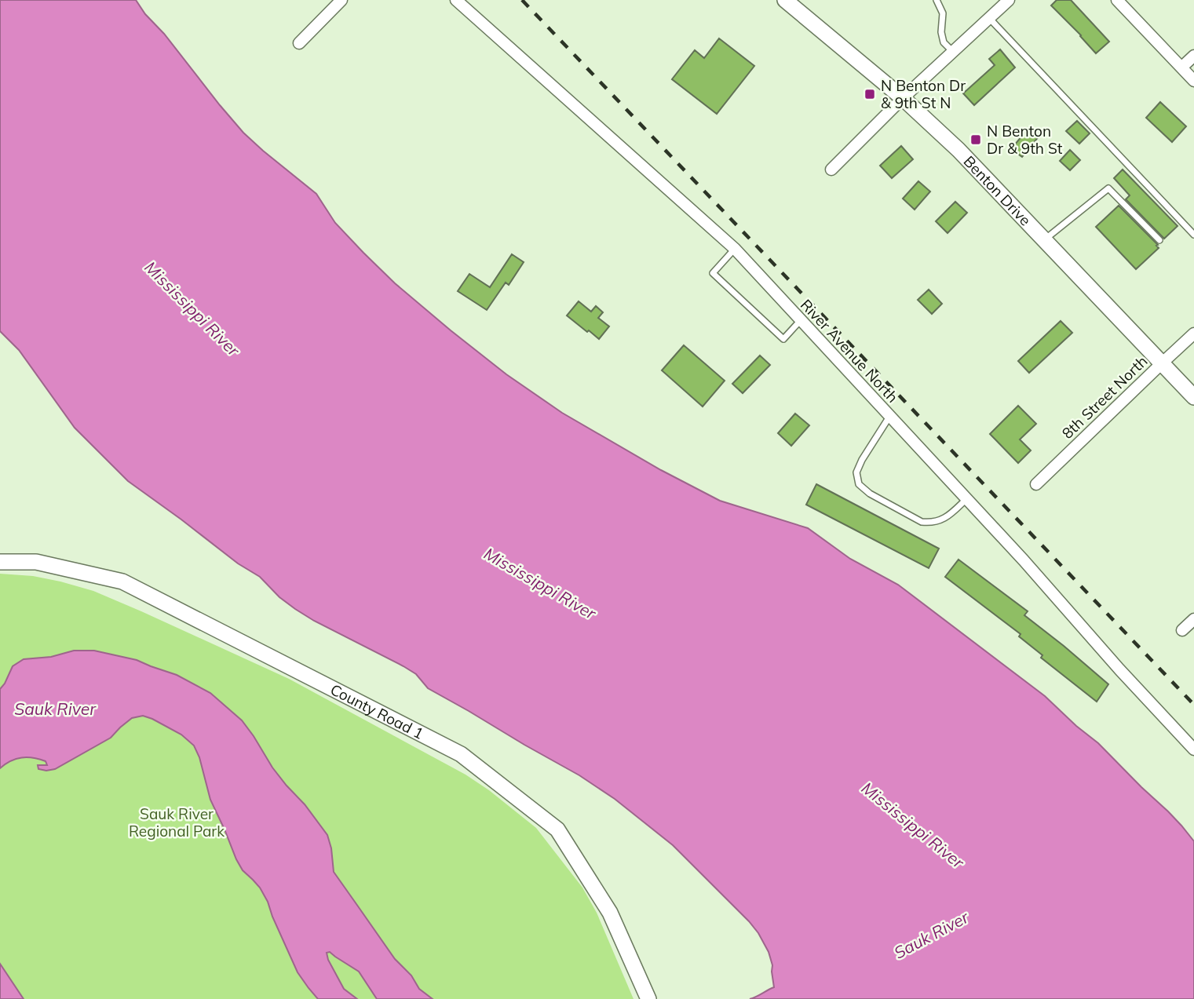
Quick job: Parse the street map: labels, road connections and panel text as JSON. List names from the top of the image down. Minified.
{"streets":{"street":["Benton Drive","River Avenue North","8th Street North","County Road 1"]},"crossings":[["Benton Drive","8th Street North"]],"water":["Mississippi River","Sauk River"],"parks":["Sauk River Regional Park"],"places":{"transit":["N Benton Dr & 9th St N","N Benton Dr & 9th St"]}}
